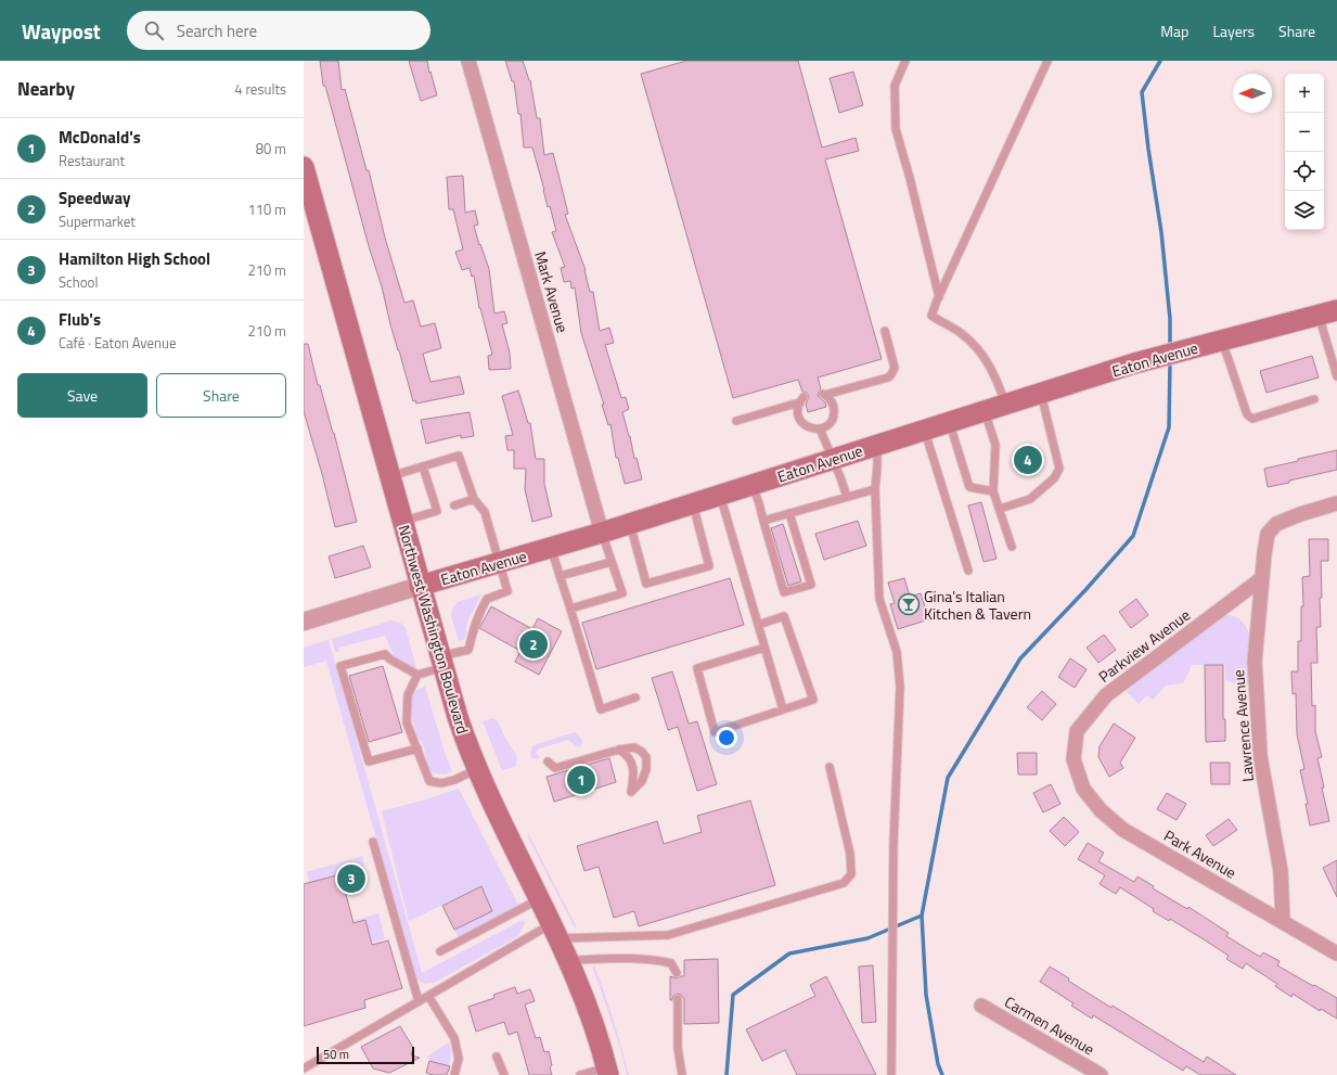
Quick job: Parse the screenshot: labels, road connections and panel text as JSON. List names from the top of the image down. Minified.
{"streets":{"main road":["Eaton Avenue","Northwest Washington Boulevard"],"street":["Mark Avenue","Parkview Avenue","Lawrence Avenue","Park Avenue","Carmen Avenue"]},"crossings":[["Mark Avenue","Eaton Avenue"],["Eaton Avenue","Northwest Washington Boulevard"],["Parkview Avenue","Lawrence Avenue"],["Parkview Avenue","Park Avenue"],["Lawrence Avenue","Park Avenue"]],"places":{"bar":["Gina's Italian Kitchen & Tavern"]},"scale_bar":"50 m","north":"left","page":{"header":"Waypost","search":"Search here","nav":["Map","Layers","Share"],"heading":["Nearby","4 results"],"map_buttons":["+","−"],"list":[{"mark":"1","name":"McDonald's","note":"Restaurant","value":"80 m"},{"mark":"2","name":"Speedway","note":"Supermarket","value":"110 m"},{"mark":"3","name":"Hamilton High School","note":"School","value":"210 m"},{"mark":"4","name":"Flub's","note":"Café · Eaton Avenue","value":"210 m"}],"buttons":["Save","Share"],"pins":["4","2","1","3"],"scale":"50 m"}}
